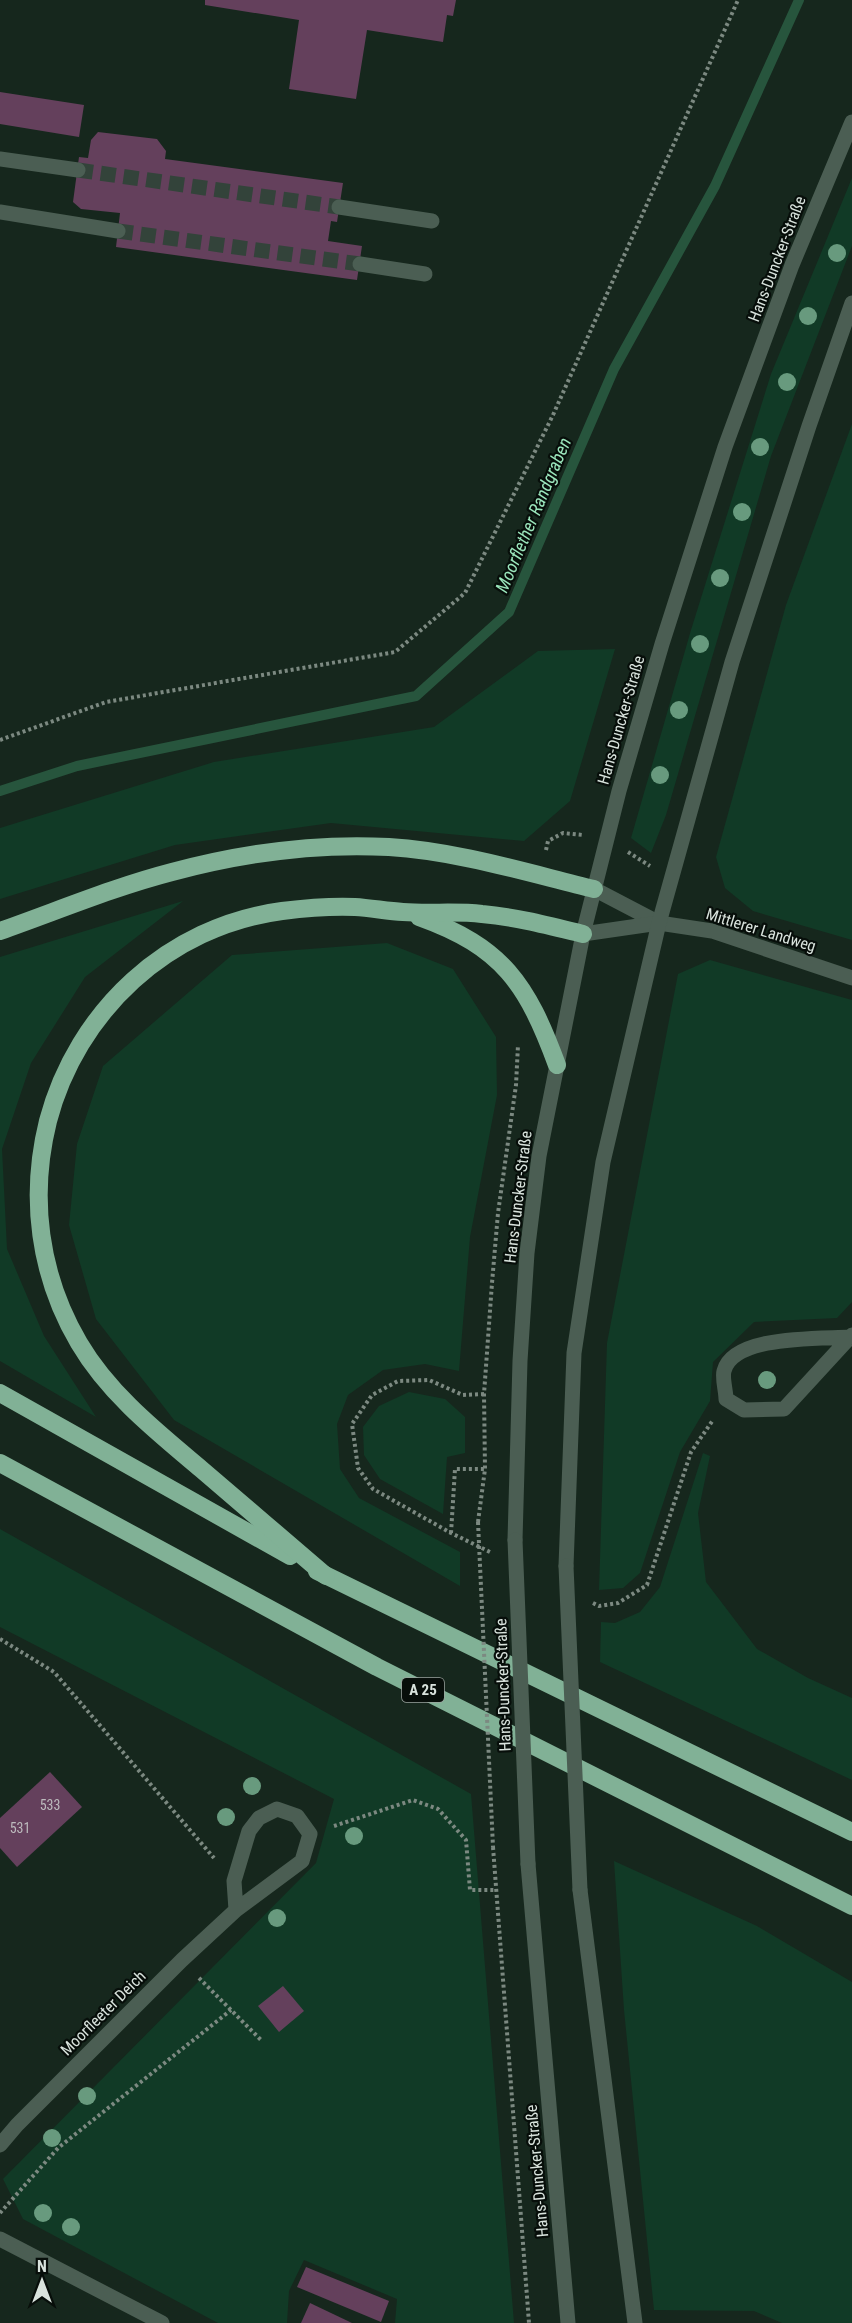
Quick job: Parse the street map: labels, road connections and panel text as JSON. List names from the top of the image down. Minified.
{"streets":{"highway":["A 25"],"street":["Hans-Duncker-Straße","Mittlerer Landweg","Moorfleeter Deich"]},"water":["Moorflether Randgraben"],"house_numbers":["533","531"],"north":"top"}
